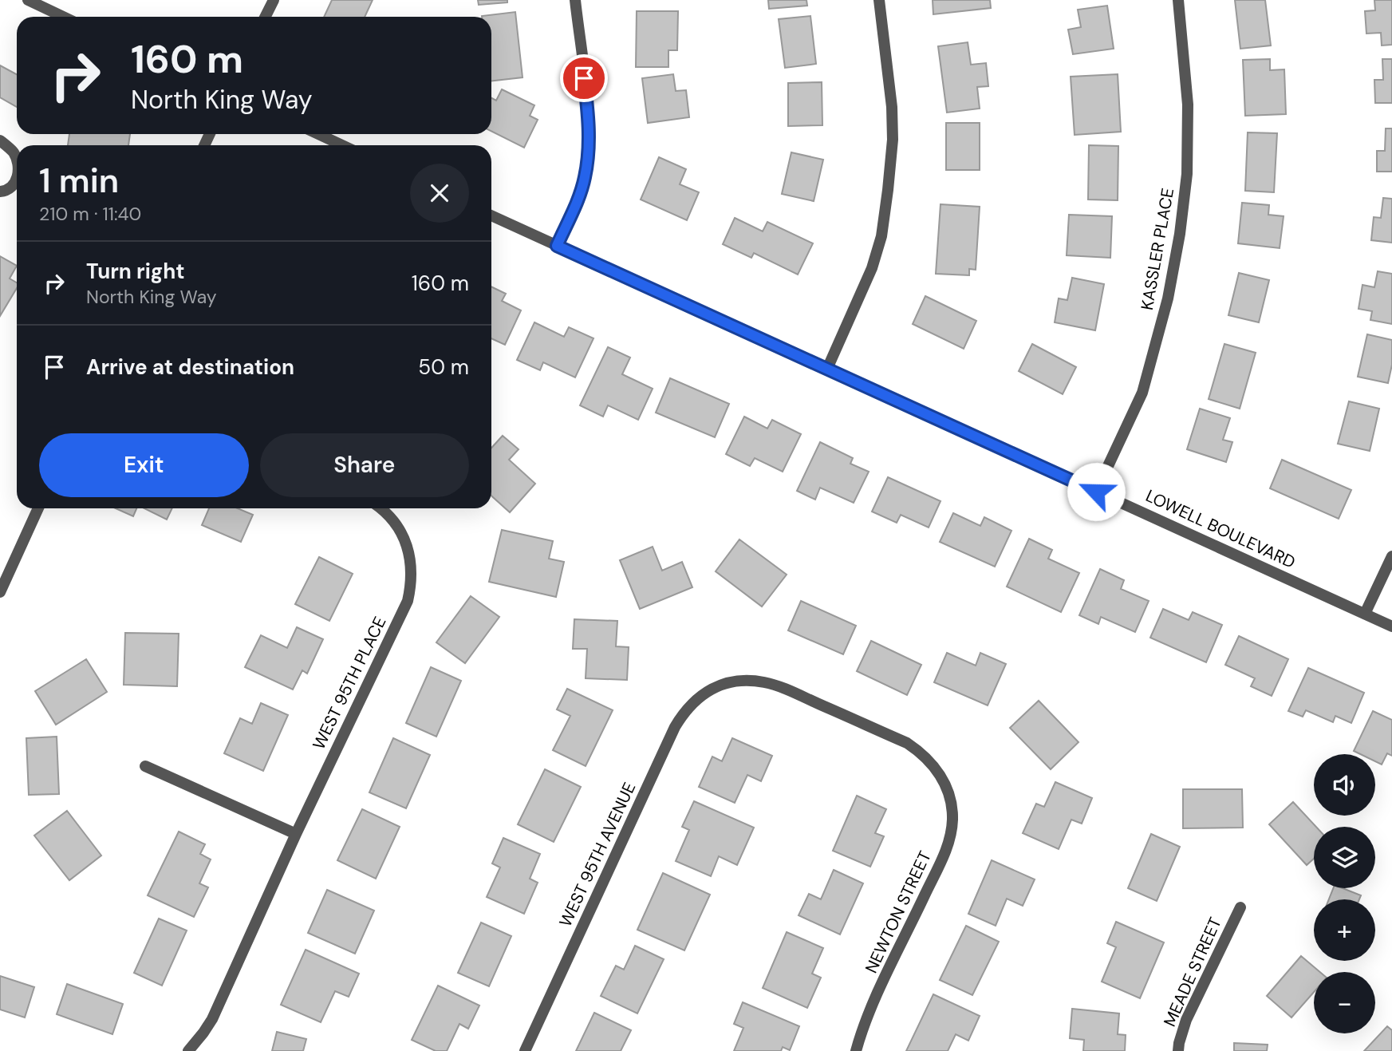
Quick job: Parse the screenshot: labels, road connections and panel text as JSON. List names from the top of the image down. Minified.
{"streets":{"street":["KASSLER PLACE","LOWELL BOULEVARD","WEST 95TH PLACE","WEST 95TH AVENUE","NEWTON STREET","MEADE STREET"]},"crossings":[["KASSLER PLACE","LOWELL BOULEVARD"],["WEST 95TH AVENUE","NEWTON STREET"]],"page":{"turn":["160 m","North King Way"],"heading":["1 min","210 m · 11:40"],"list":[{"name":"Turn right","note":"North King Way","value":"160 m"},{"name":"Arrive at destination","value":"50 m"}],"buttons":["Exit","Share"],"map_buttons":["+","−"]}}
